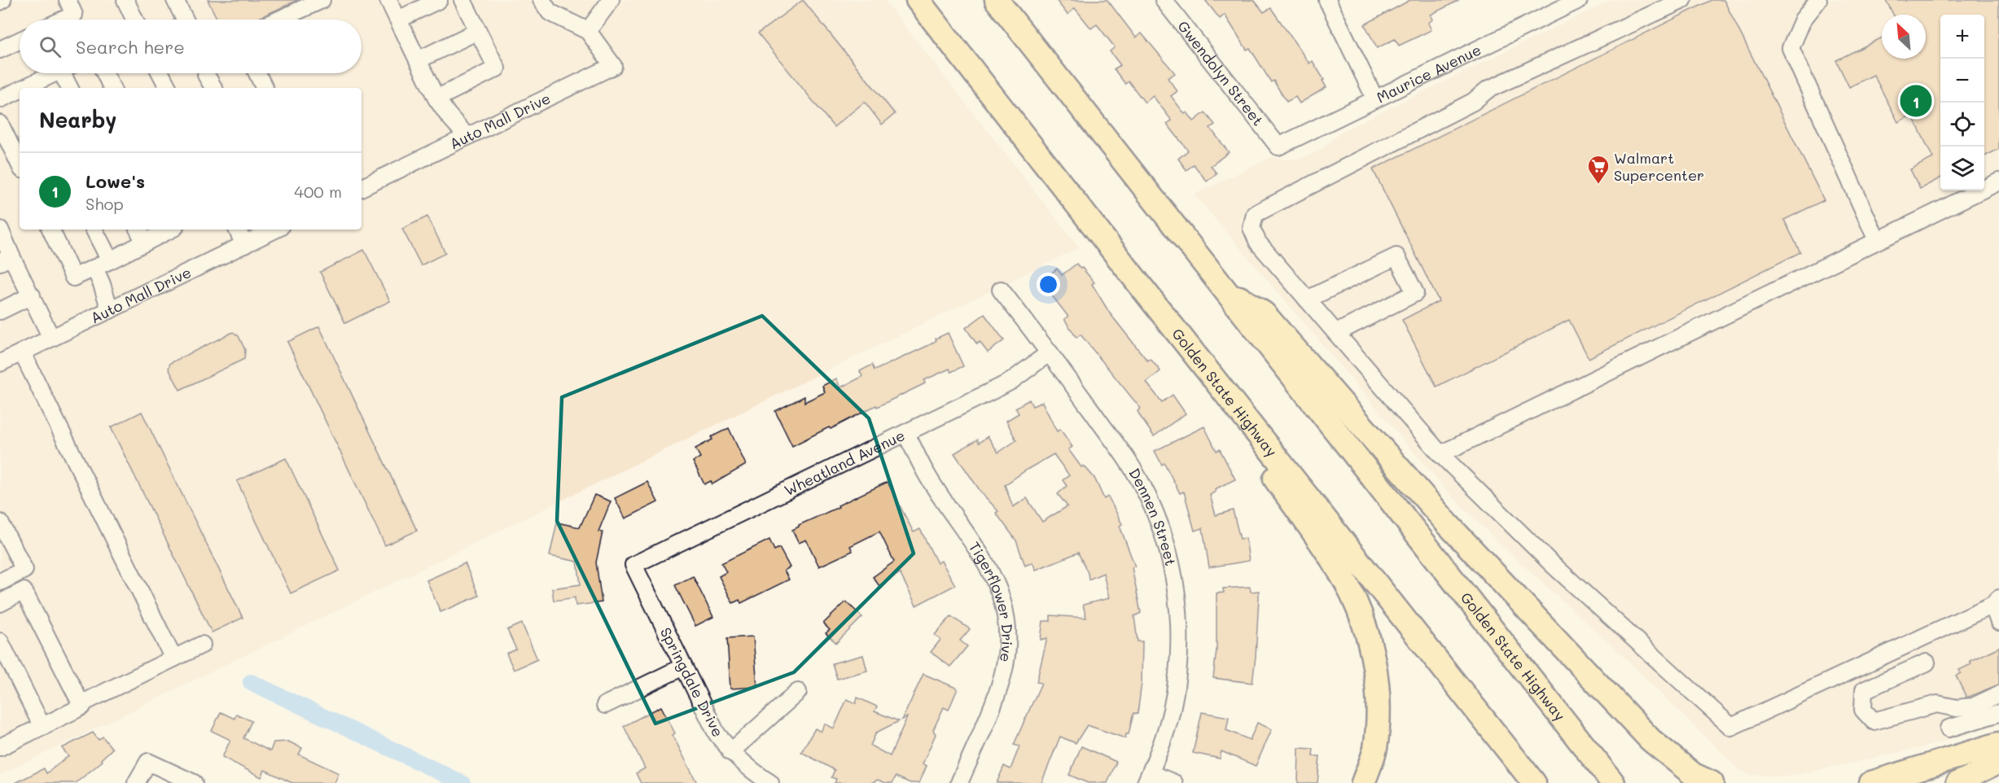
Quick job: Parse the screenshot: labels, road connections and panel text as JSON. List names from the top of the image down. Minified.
{"streets":{"highway":["Golden State Highway"],"street":["Gwendolyn Street","Maurice Avenue","Auto Mall Drive","Wheatland Avenue","Dennen Street","Tigerflower Drive","Springdale Drive"]},"crossings":[["Gwendolyn Street","Maurice Avenue"],["Wheatland Avenue","Dennen Street"],["Wheatland Avenue","Tigerflower Drive"],["Wheatland Avenue","Springdale Drive"]],"places":{"supermarket":["Walmart Supercenter"]},"north":"top left","page":{"map_buttons":["+","−"],"search":"Search here","pins":"1","heading":"Nearby","list":[{"mark":"1","name":"Lowe's","note":"Shop","value":"400 m"}]}}
